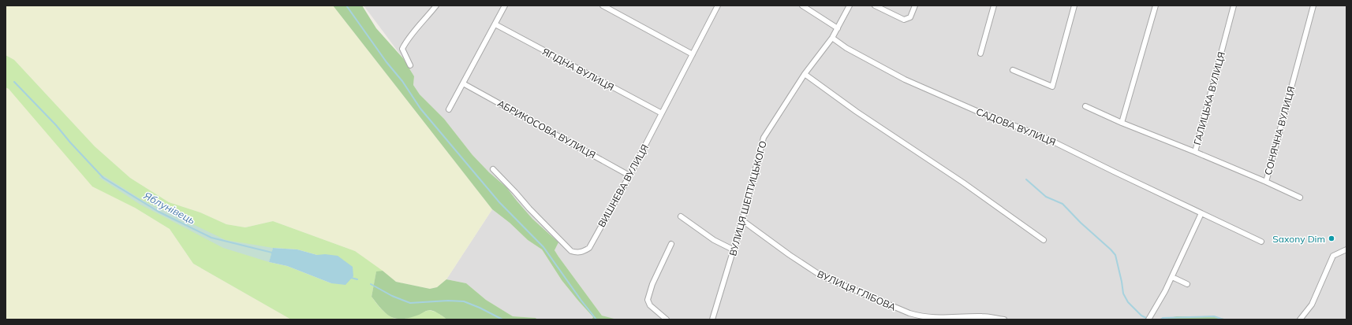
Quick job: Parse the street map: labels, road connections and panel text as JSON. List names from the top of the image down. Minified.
{"streets":{"street":["ЯГІДНА ВУЛИЦЯ","ГАЛИЦЬКА ВУЛИЦЯ","САДОВА ВУЛИЦЯ","АБРИКОСОВА ВУЛИЦЯ","СОНЯЧНА ВУЛИЦЯ","ВИШНЕВА ВУЛИЦЯ","ВУЛИЦЯ ШЕПТИЦЬКОГО","ВУЛИЦЯ ГЛІБОВА"]},"crossings":[["ЯГІДНА ВУЛИЦЯ","ВИШНЕВА ВУЛИЦЯ"],["ГАЛИЦЬКА ВУЛИЦЯ","СОНЯЧНА ВУЛИЦЯ"],["САДОВА ВУЛИЦЯ","ВУЛИЦЯ ШЕПТИЦЬКОГО"],["АБРИКОСОВА ВУЛИЦЯ","ВИШНЕВА ВУЛИЦЯ"],["ВУЛИЦЯ ШЕПТИЦЬКОГО","ВУЛИЦЯ ГЛІБОВА"]],"water":["Яблунівець"],"places":["Saxony Dim"]}
